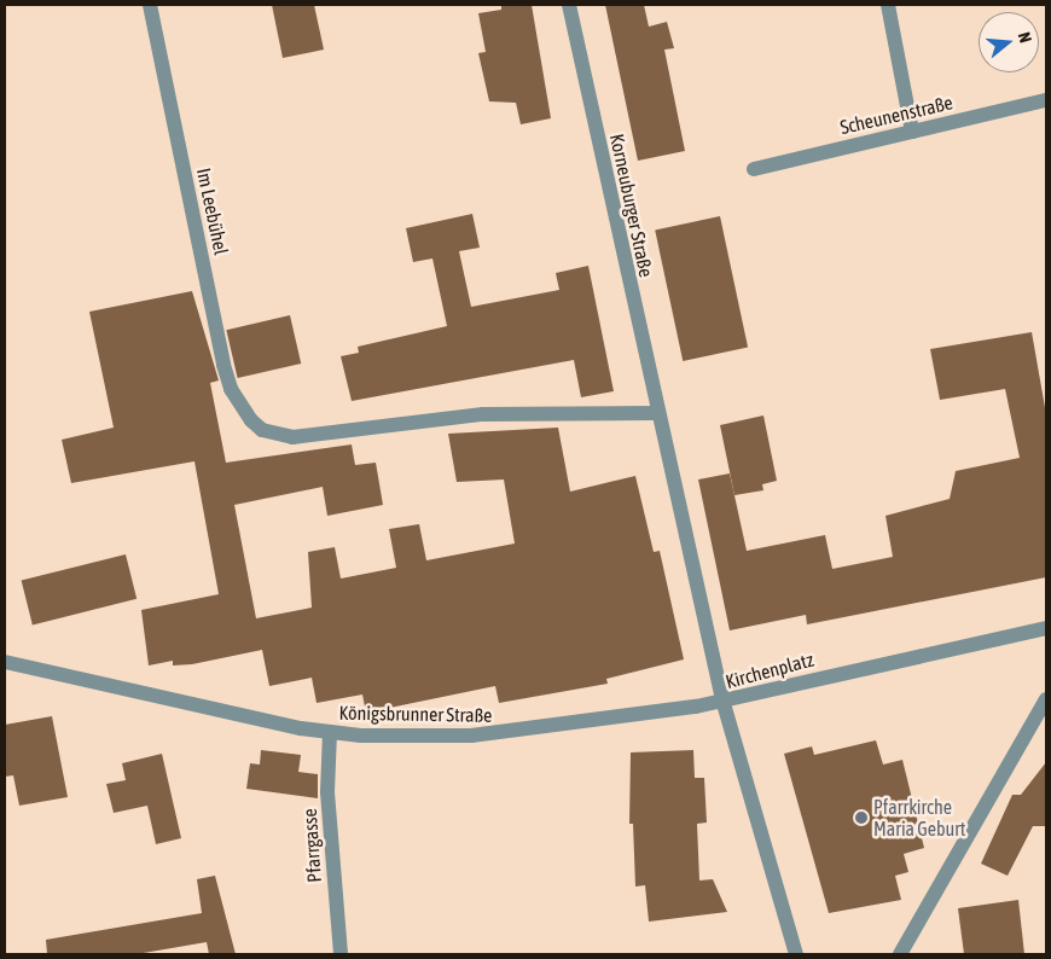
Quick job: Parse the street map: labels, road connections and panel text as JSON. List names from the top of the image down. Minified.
{"streets":{"street":["Scheunenstraße","Korneuburger Straße","Im Leebühel","Kirchenplatz","Königsbrunner Straße","Pfarrgasse"]},"crossings":[["Korneuburger Straße","Im Leebühel"],["Korneuburger Straße","Kirchenplatz"],["Korneuburger Straße","Königsbrunner Straße"],["Kirchenplatz","Königsbrunner Straße"],["Königsbrunner Straße","Pfarrgasse"]],"places":["Pfarrkirche Maria Geburt"],"north":"right"}
